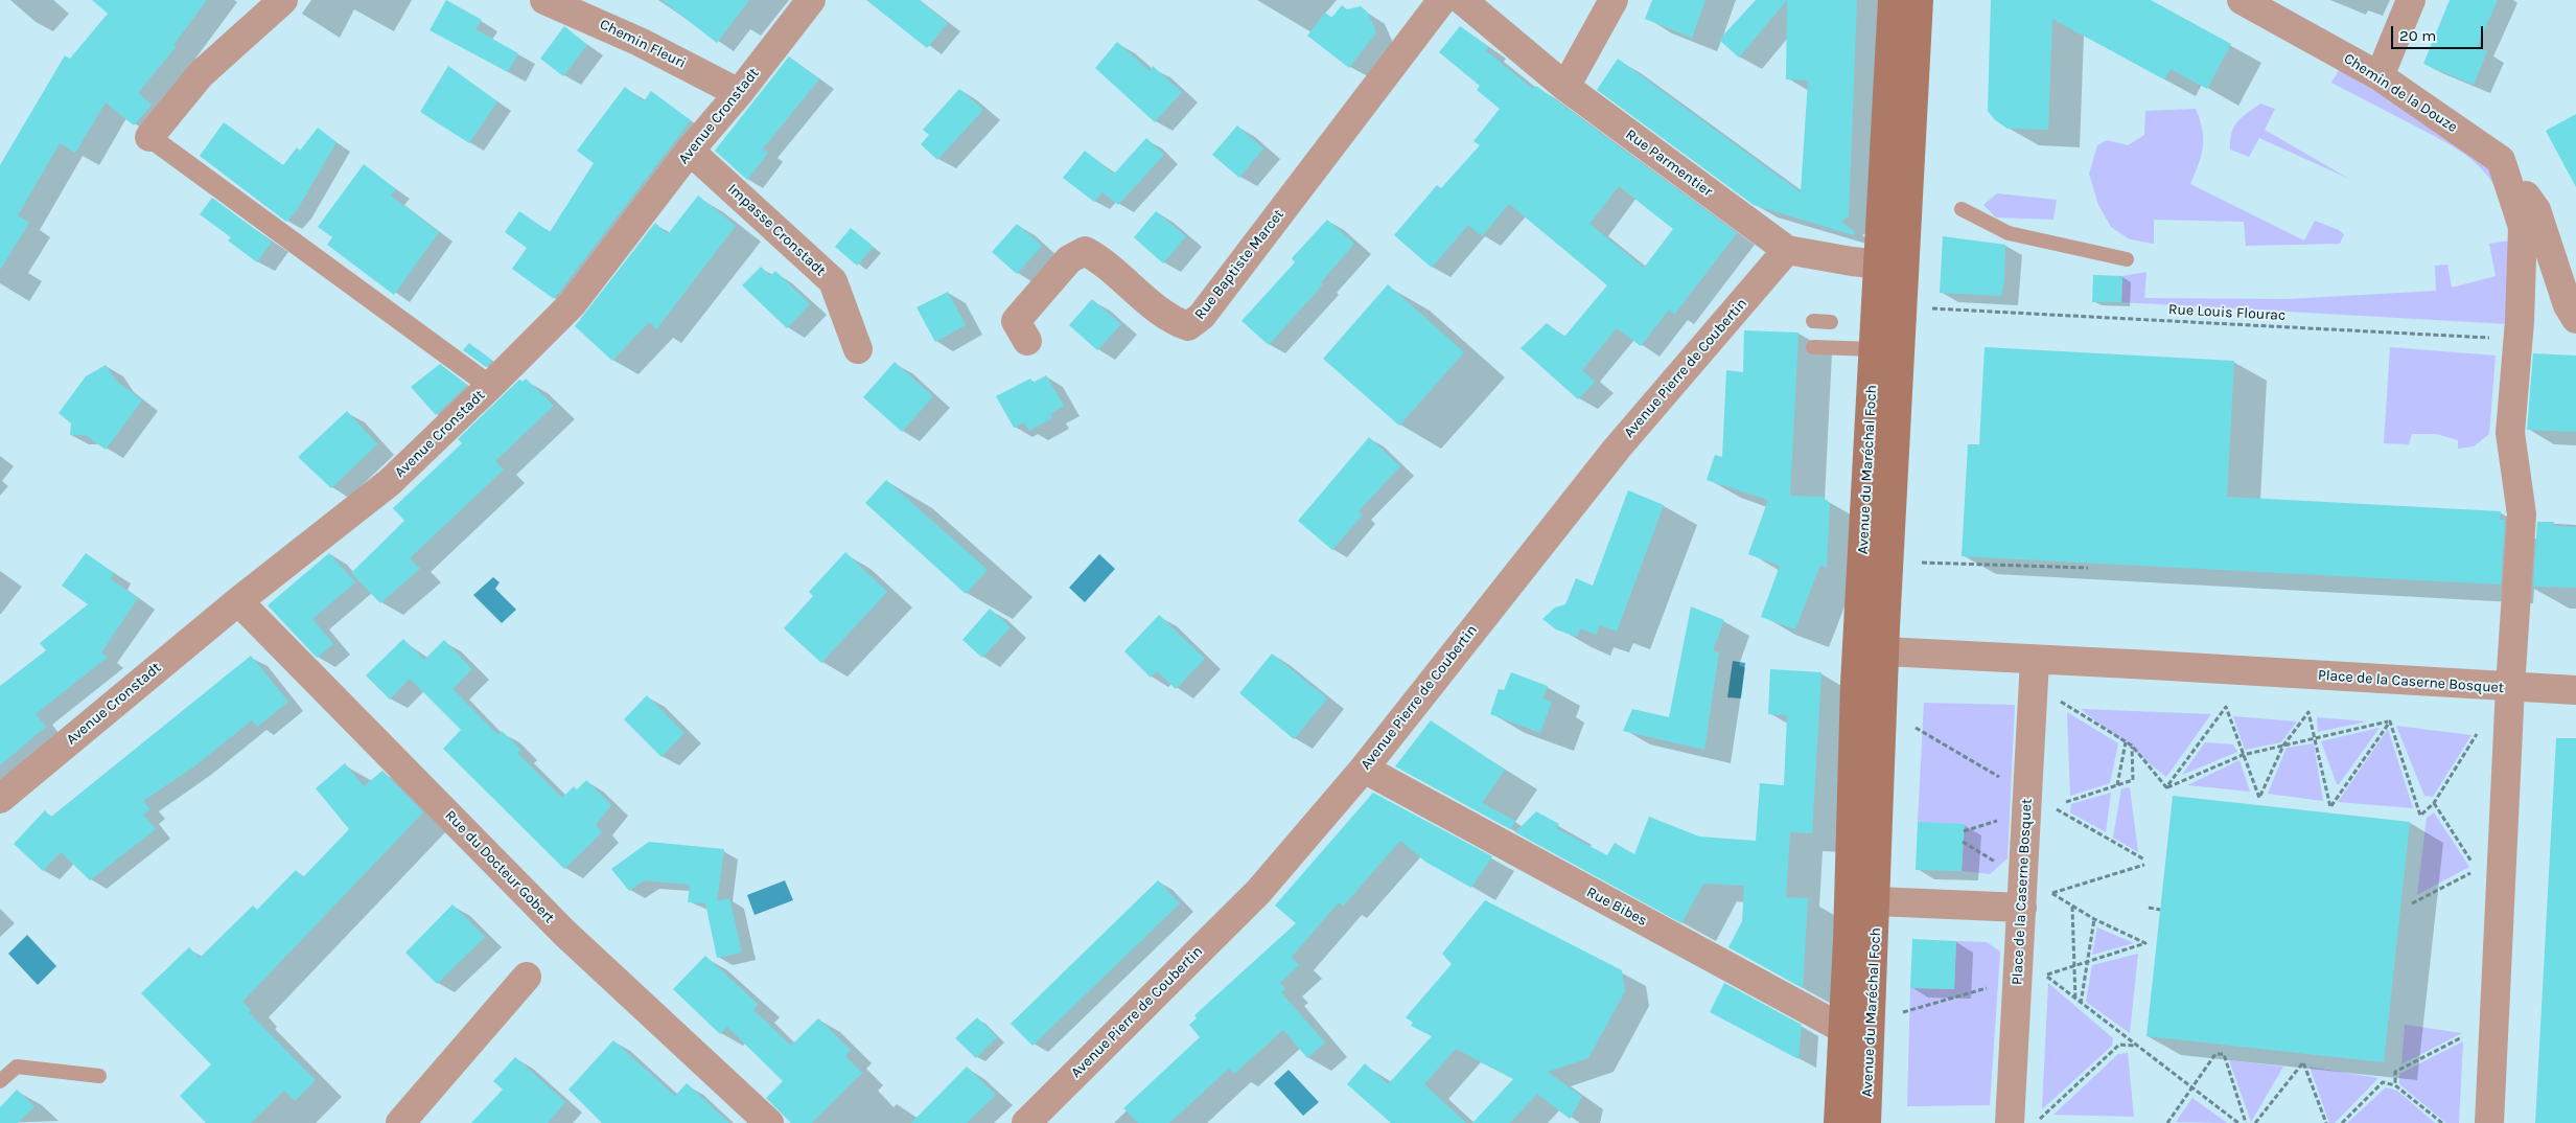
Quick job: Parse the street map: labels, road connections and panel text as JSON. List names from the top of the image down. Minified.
{"streets":{"main road":["Avenue du Maréchal Foch"],"street":["Chemin Fleuri","Chemin de la Douze","Avenue Cronstadt","Rue Parmentier","Impasse Cronstadt","Rue Baptiste Marcet","Avenue Pierre de Coubertin","Place de la Caserne Bosquet","Rue du Docteur Gobert","Rue Bibes"],"path":["Rue Louis Flourac"]},"crossings":[["Chemin Fleuri","Avenue Cronstadt"],["Avenue Cronstadt","Impasse Cronstadt"],["Avenue Cronstadt","Rue du Docteur Gobert"],["Rue Parmentier","Avenue Pierre de Coubertin"],["Rue Parmentier","Avenue du Maréchal Foch"],["Rue Louis Flourac","Avenue du Maréchal Foch"],["Avenue Pierre de Coubertin","Rue Bibes"],["Avenue du Maréchal Foch","Place de la Caserne Bosquet"],["Avenue du Maréchal Foch","Rue Bibes"]],"scale_bar":"20 m"}
